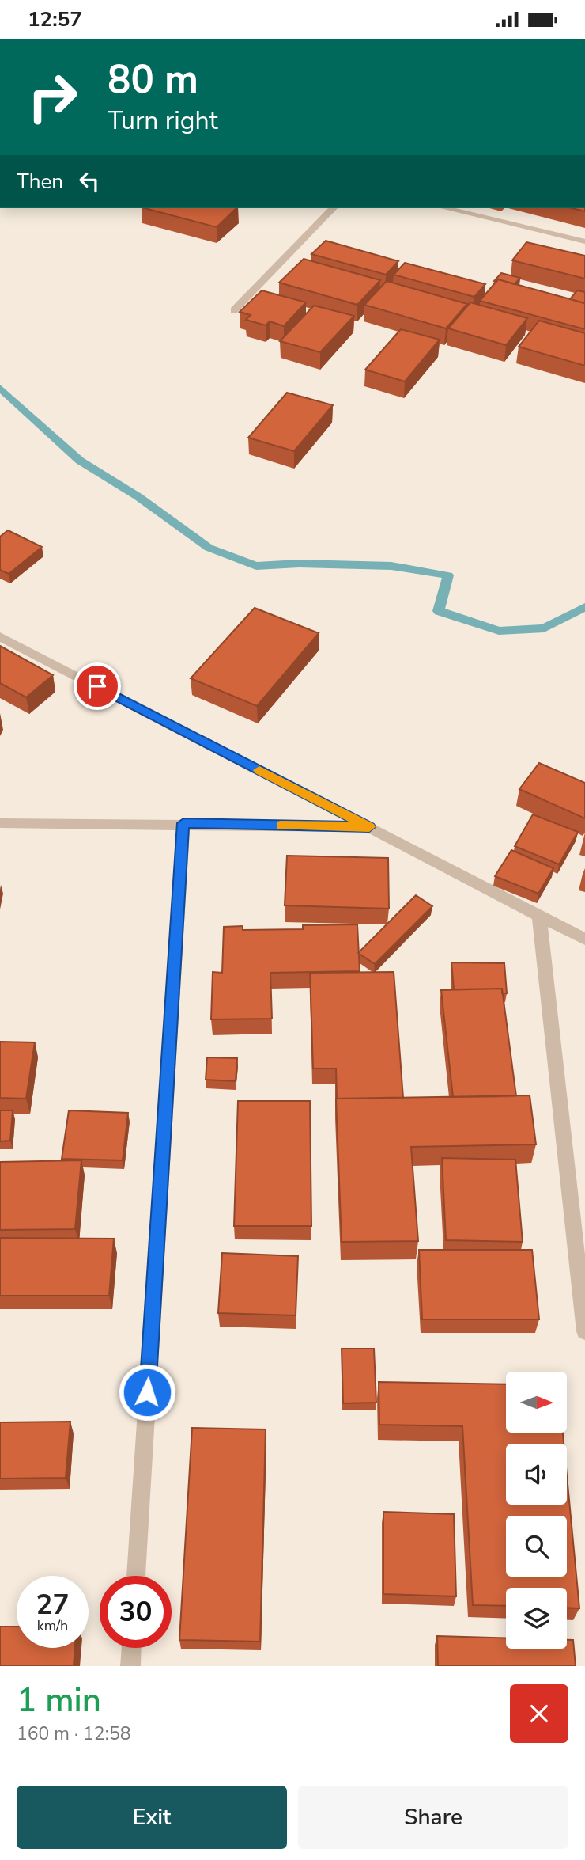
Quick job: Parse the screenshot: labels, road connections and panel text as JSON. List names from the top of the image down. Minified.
{"north":"right","page":{"status":"12:57","turn":["80 m","Turn right"],"then":"Then","speed":"27 km/h","limit":"30","heading":["1 min","160 m · 12:58"],"buttons":["Exit","Share"]}}
